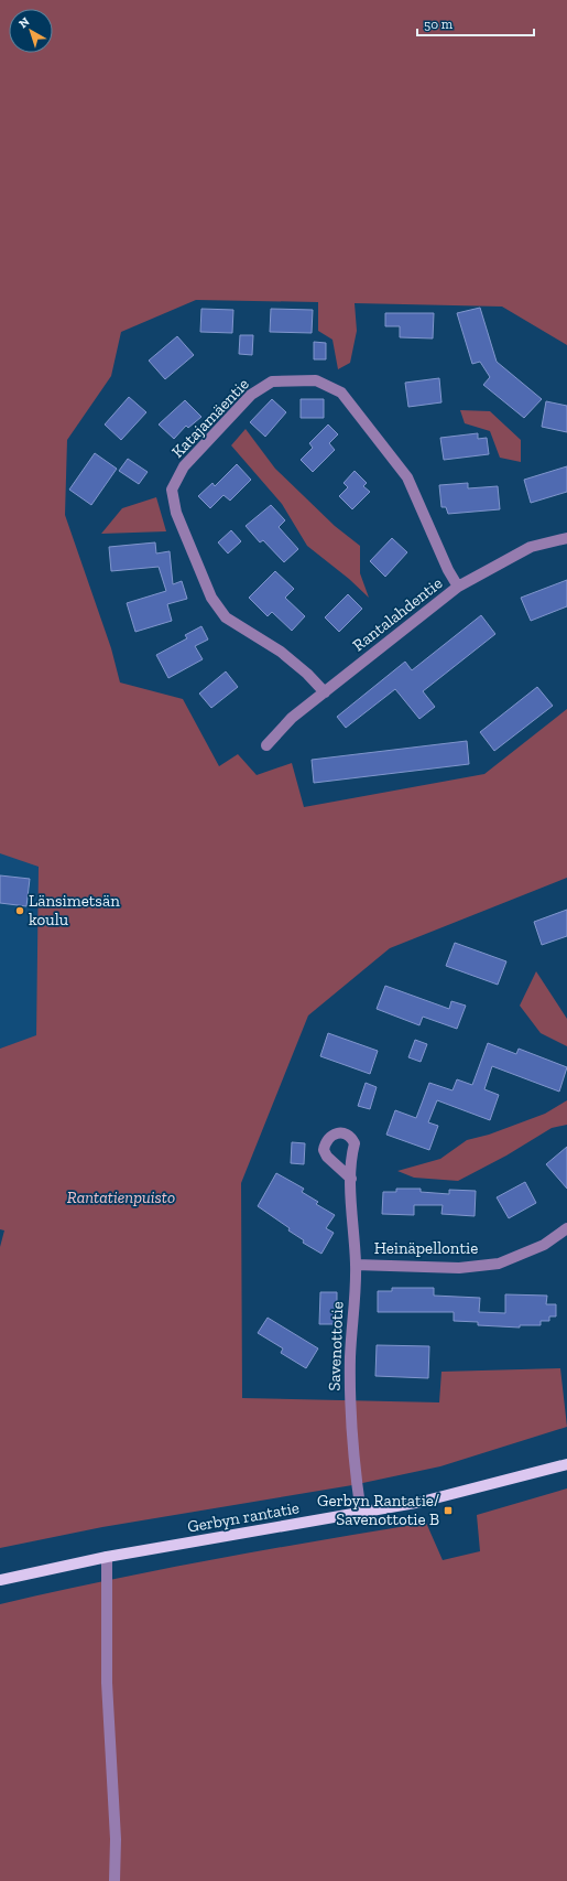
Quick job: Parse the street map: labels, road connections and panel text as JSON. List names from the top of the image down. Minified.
{"streets":{"main road":["Gerbyn rantatie"],"street":["Katajamäentie","Rantalahdentie","Heinäpellontie","Savenottotie"]},"crossings":[["Katajamäentie","Rantalahdentie"],["Heinäpellontie","Savenottotie"],["Savenottotie","Gerbyn rantatie"]],"parks":["Rantatienpuisto"],"places":{"other":["Länsimetsän koulu"],"transit":["Gerbyn Rantatie/ Savenottotie B"]},"scale_bar":"50 m","north":"top left"}
